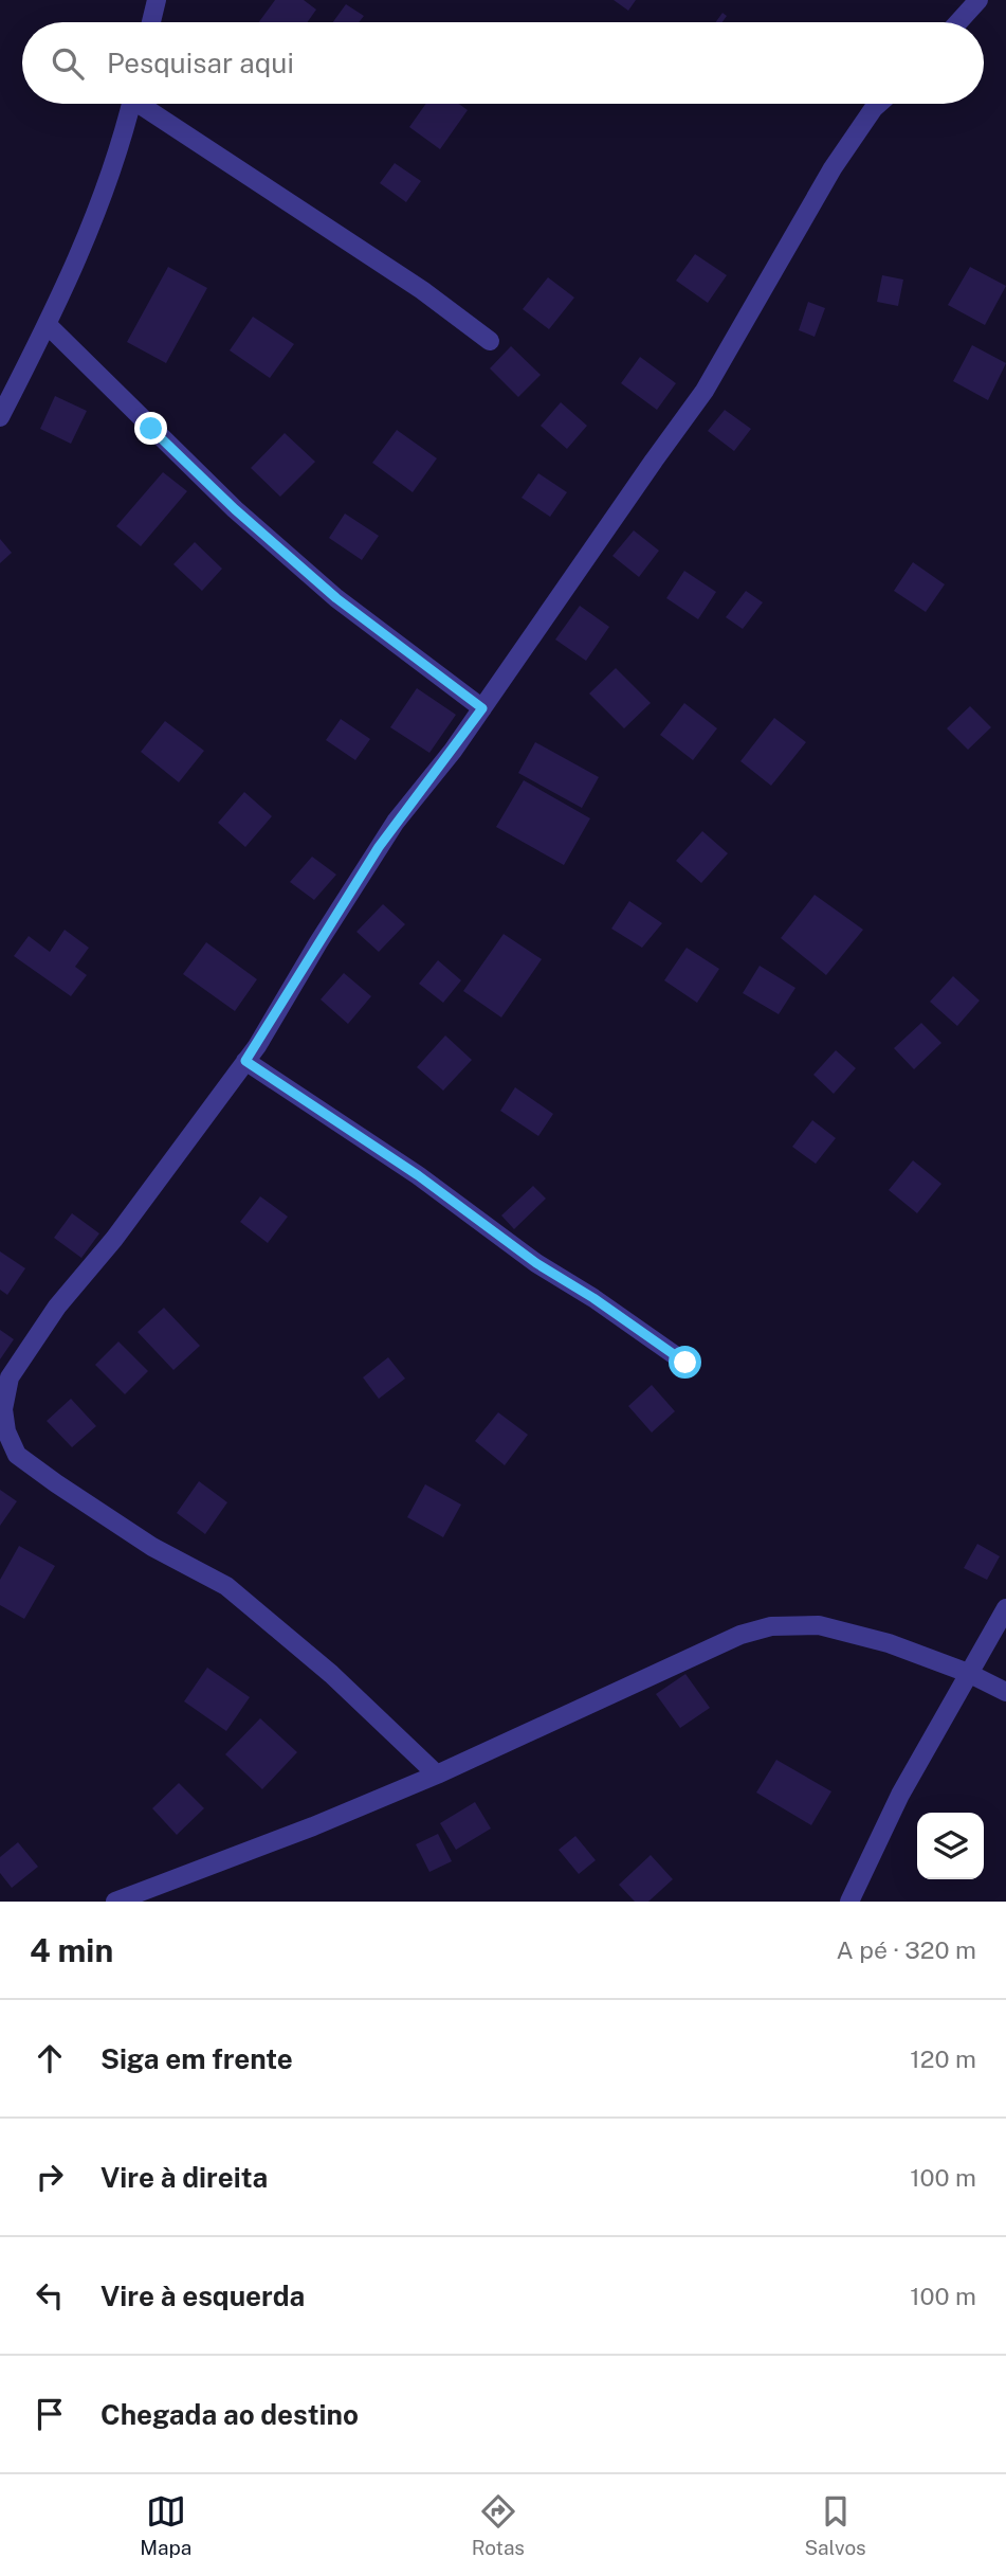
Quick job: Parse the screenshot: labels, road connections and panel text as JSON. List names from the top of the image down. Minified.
{"page":{"search":"Pesquisar aqui","heading":["4 min","A pé · 320 m"],"list":[["Siga em frente","120 m"],["Vire à direita","100 m"],["Vire à esquerda","100 m"],"Chegada ao destino"],"nav":["Mapa","Rotas","Salvos"]}}
